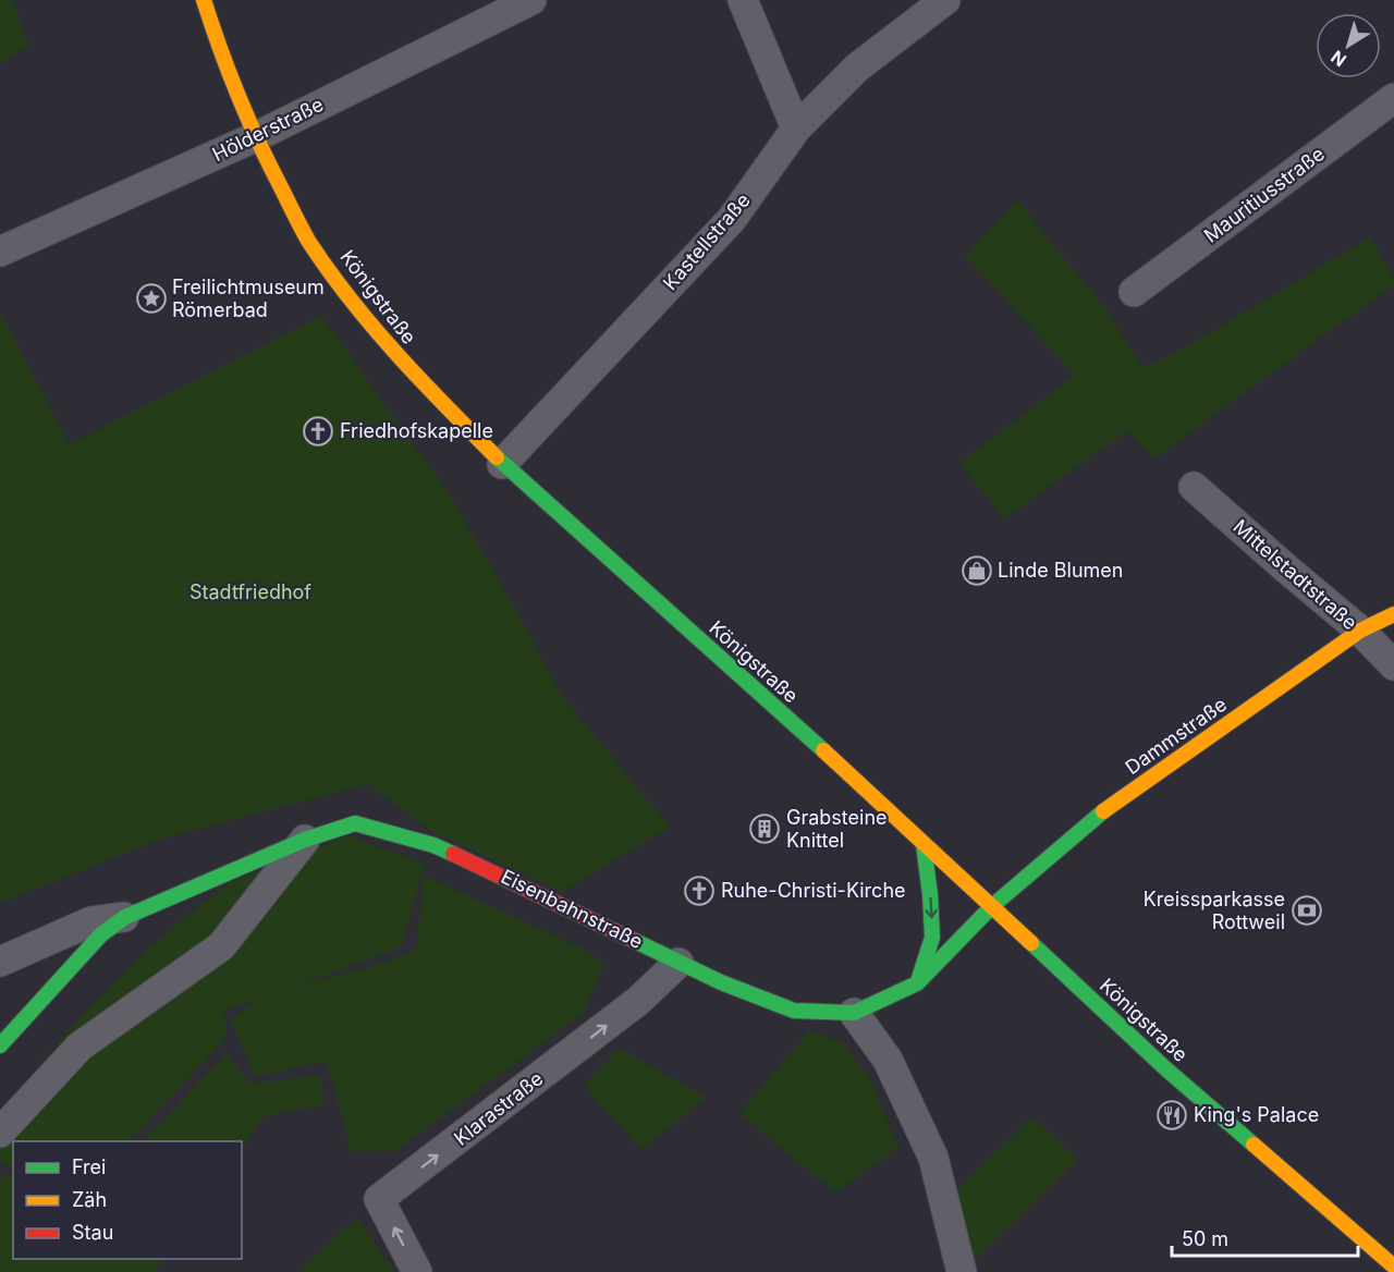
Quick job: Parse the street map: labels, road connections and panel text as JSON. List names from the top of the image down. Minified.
{"streets":{"street":["Hölderstraße","Mauritiusstraße","Kastellstraße","Königstraße","Mittelstadtstraße","Dammstraße","Eisenbahnstraße","Klarastraße"]},"crossings":[["Hölderstraße","Königstraße"],["Kastellstraße","Königstraße"],["Königstraße","Dammstraße"],["Königstraße","Eisenbahnstraße"],["Mittelstadtstraße","Dammstraße"],["Dammstraße","Eisenbahnstraße"],["Eisenbahnstraße","Klarastraße"]],"one_way":["Klarastraße"],"parks":["Stadtfriedhof"],"places":{"place":["Freilichtmuseum Römerbad"],"church":["Friedhofskapelle","Ruhe-Christi-Kirche"],"shop":["Linde Blumen"],"building":["Grabsteine Knittel"],"bank":["Kreissparkasse Rottweil"],"restaurant":["King's Palace"]},"legend":["Frei","Zäh","Stau"],"scale_bar":"50 m","north":"bottom left"}
